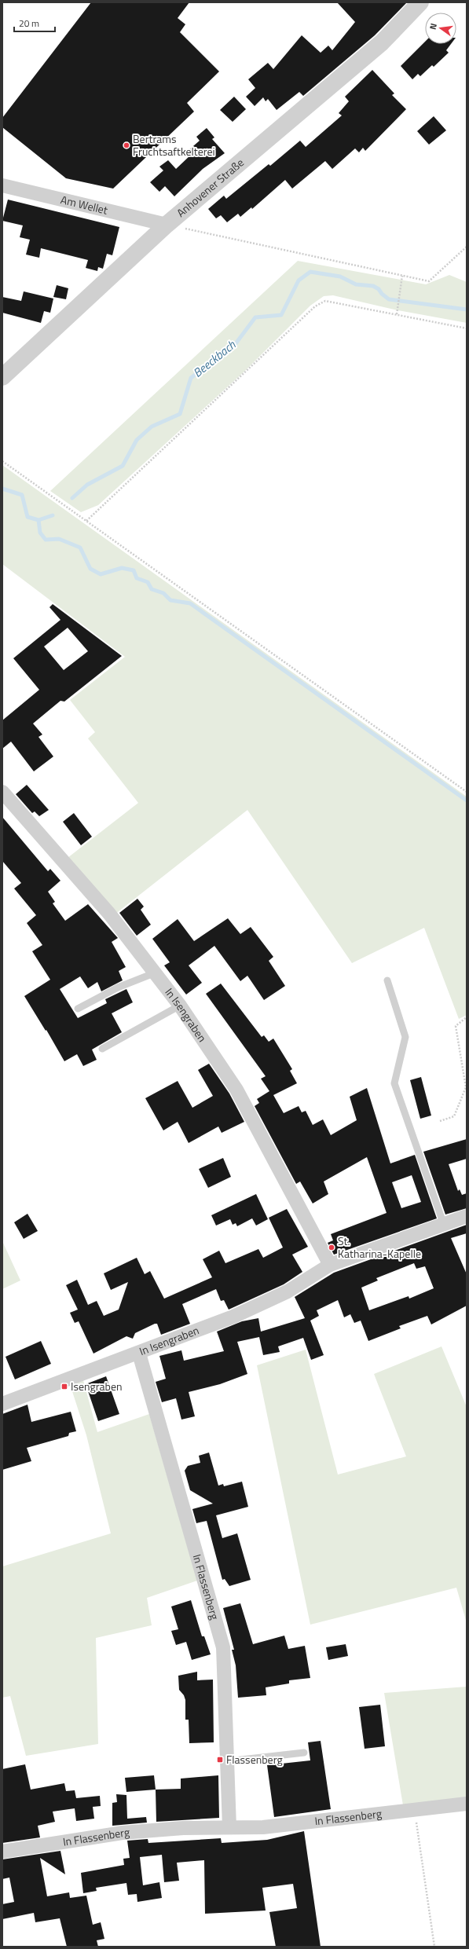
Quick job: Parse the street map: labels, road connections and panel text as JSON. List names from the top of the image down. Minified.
{"streets":{"street":["Anhovener Straße","Am Wellet","In Isengraben","In Flassenberg"]},"crossings":[["Anhovener Straße","Am Wellet"],["In Isengraben","In Flassenberg"]],"water":["Beeckbach"],"places":{"other":["Bertrams Fruchtsaftkelterei","St. Katharina-Kapelle"],"transit":["Isengraben","Flassenberg"]},"scale_bar":"20 m","north":"left"}
